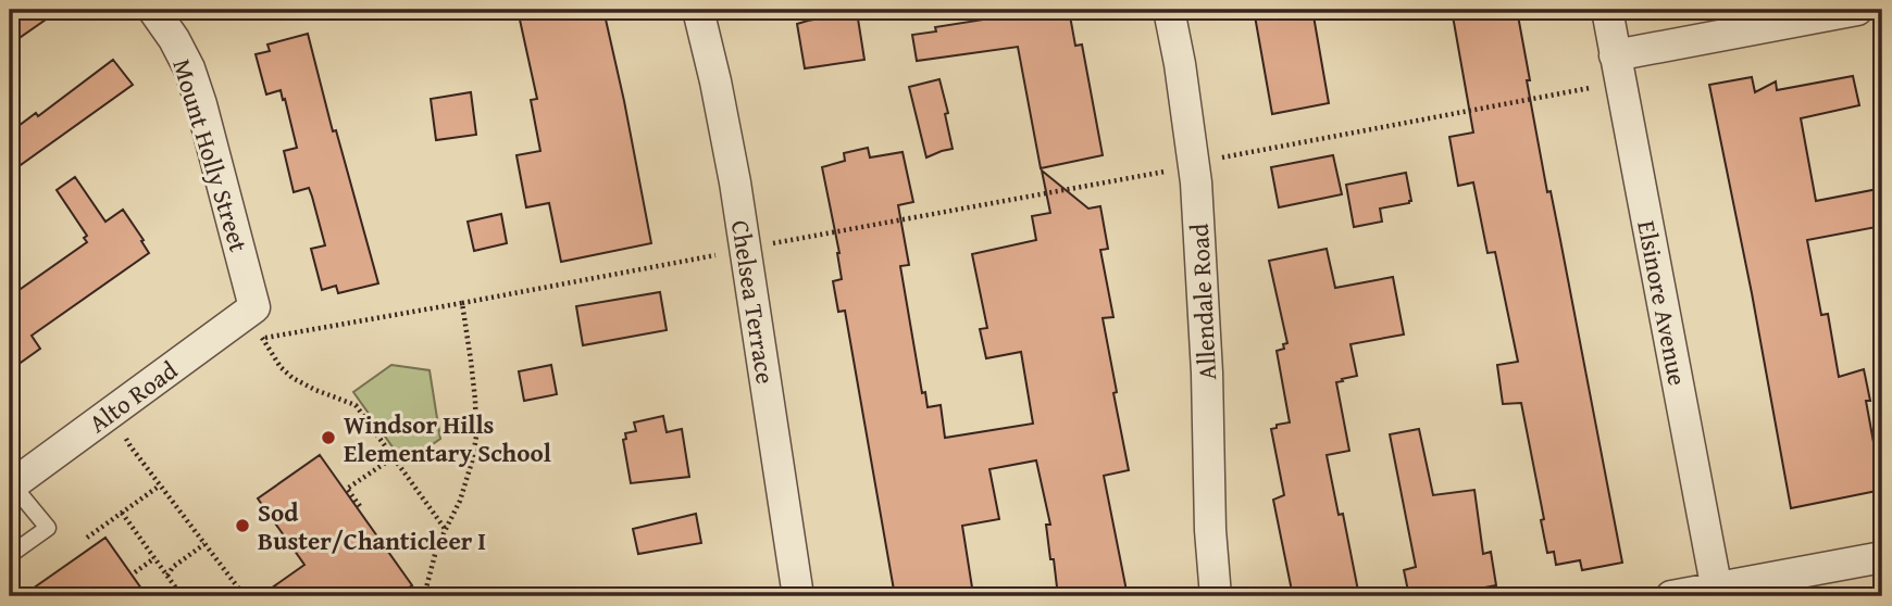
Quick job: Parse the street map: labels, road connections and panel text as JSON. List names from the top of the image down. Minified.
{"streets":{"street":["Mount Holly Street","Chelsea Terrace","Allendale Road","Elsinore Avenue","Alto Road"]},"crossings":[["Mount Holly Street","Alto Road"]],"places":["Windsor Hills Elementary School","Sod Buster/Chanticleer I"]}
